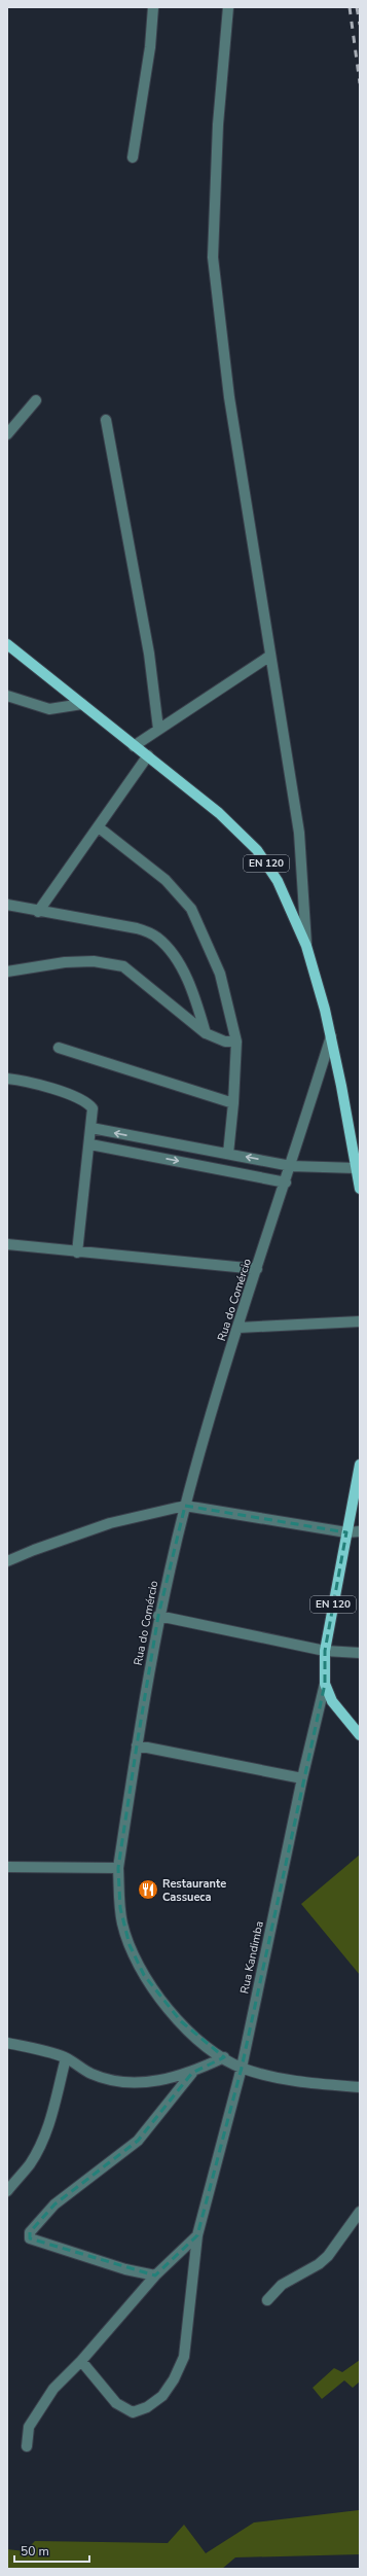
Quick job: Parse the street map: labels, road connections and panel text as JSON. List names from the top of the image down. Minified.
{"streets":{"main road":["EN 120"],"street":["Rua do Comércio","Rua Kandimba"]},"crossings":[["EN 120","Rua do Comércio"],["EN 120","Rua Kandimba"],["Rua do Comércio","Rua Kandimba"]],"places":{"restaurant":["Restaurante Cassueca"]},"scale_bar":"50 m"}
